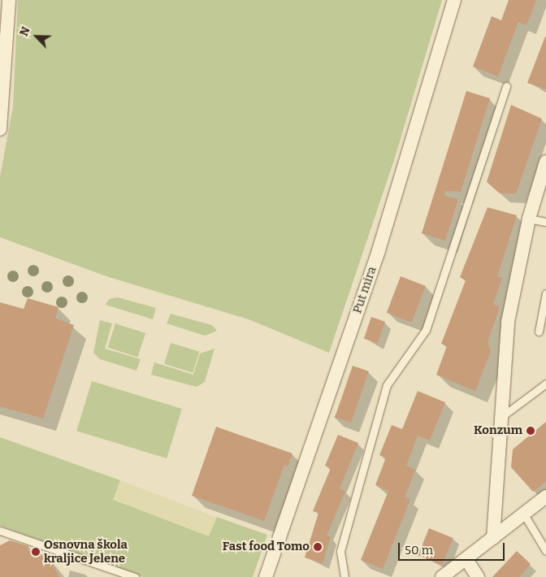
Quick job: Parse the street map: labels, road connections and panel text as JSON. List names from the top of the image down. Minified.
{"streets":{"street":["Put mira"]},"places":["Konzum","Fast food Tomo","Osnovna škola kraljice Jelene"],"scale_bar":"50 m","north":"top left"}
